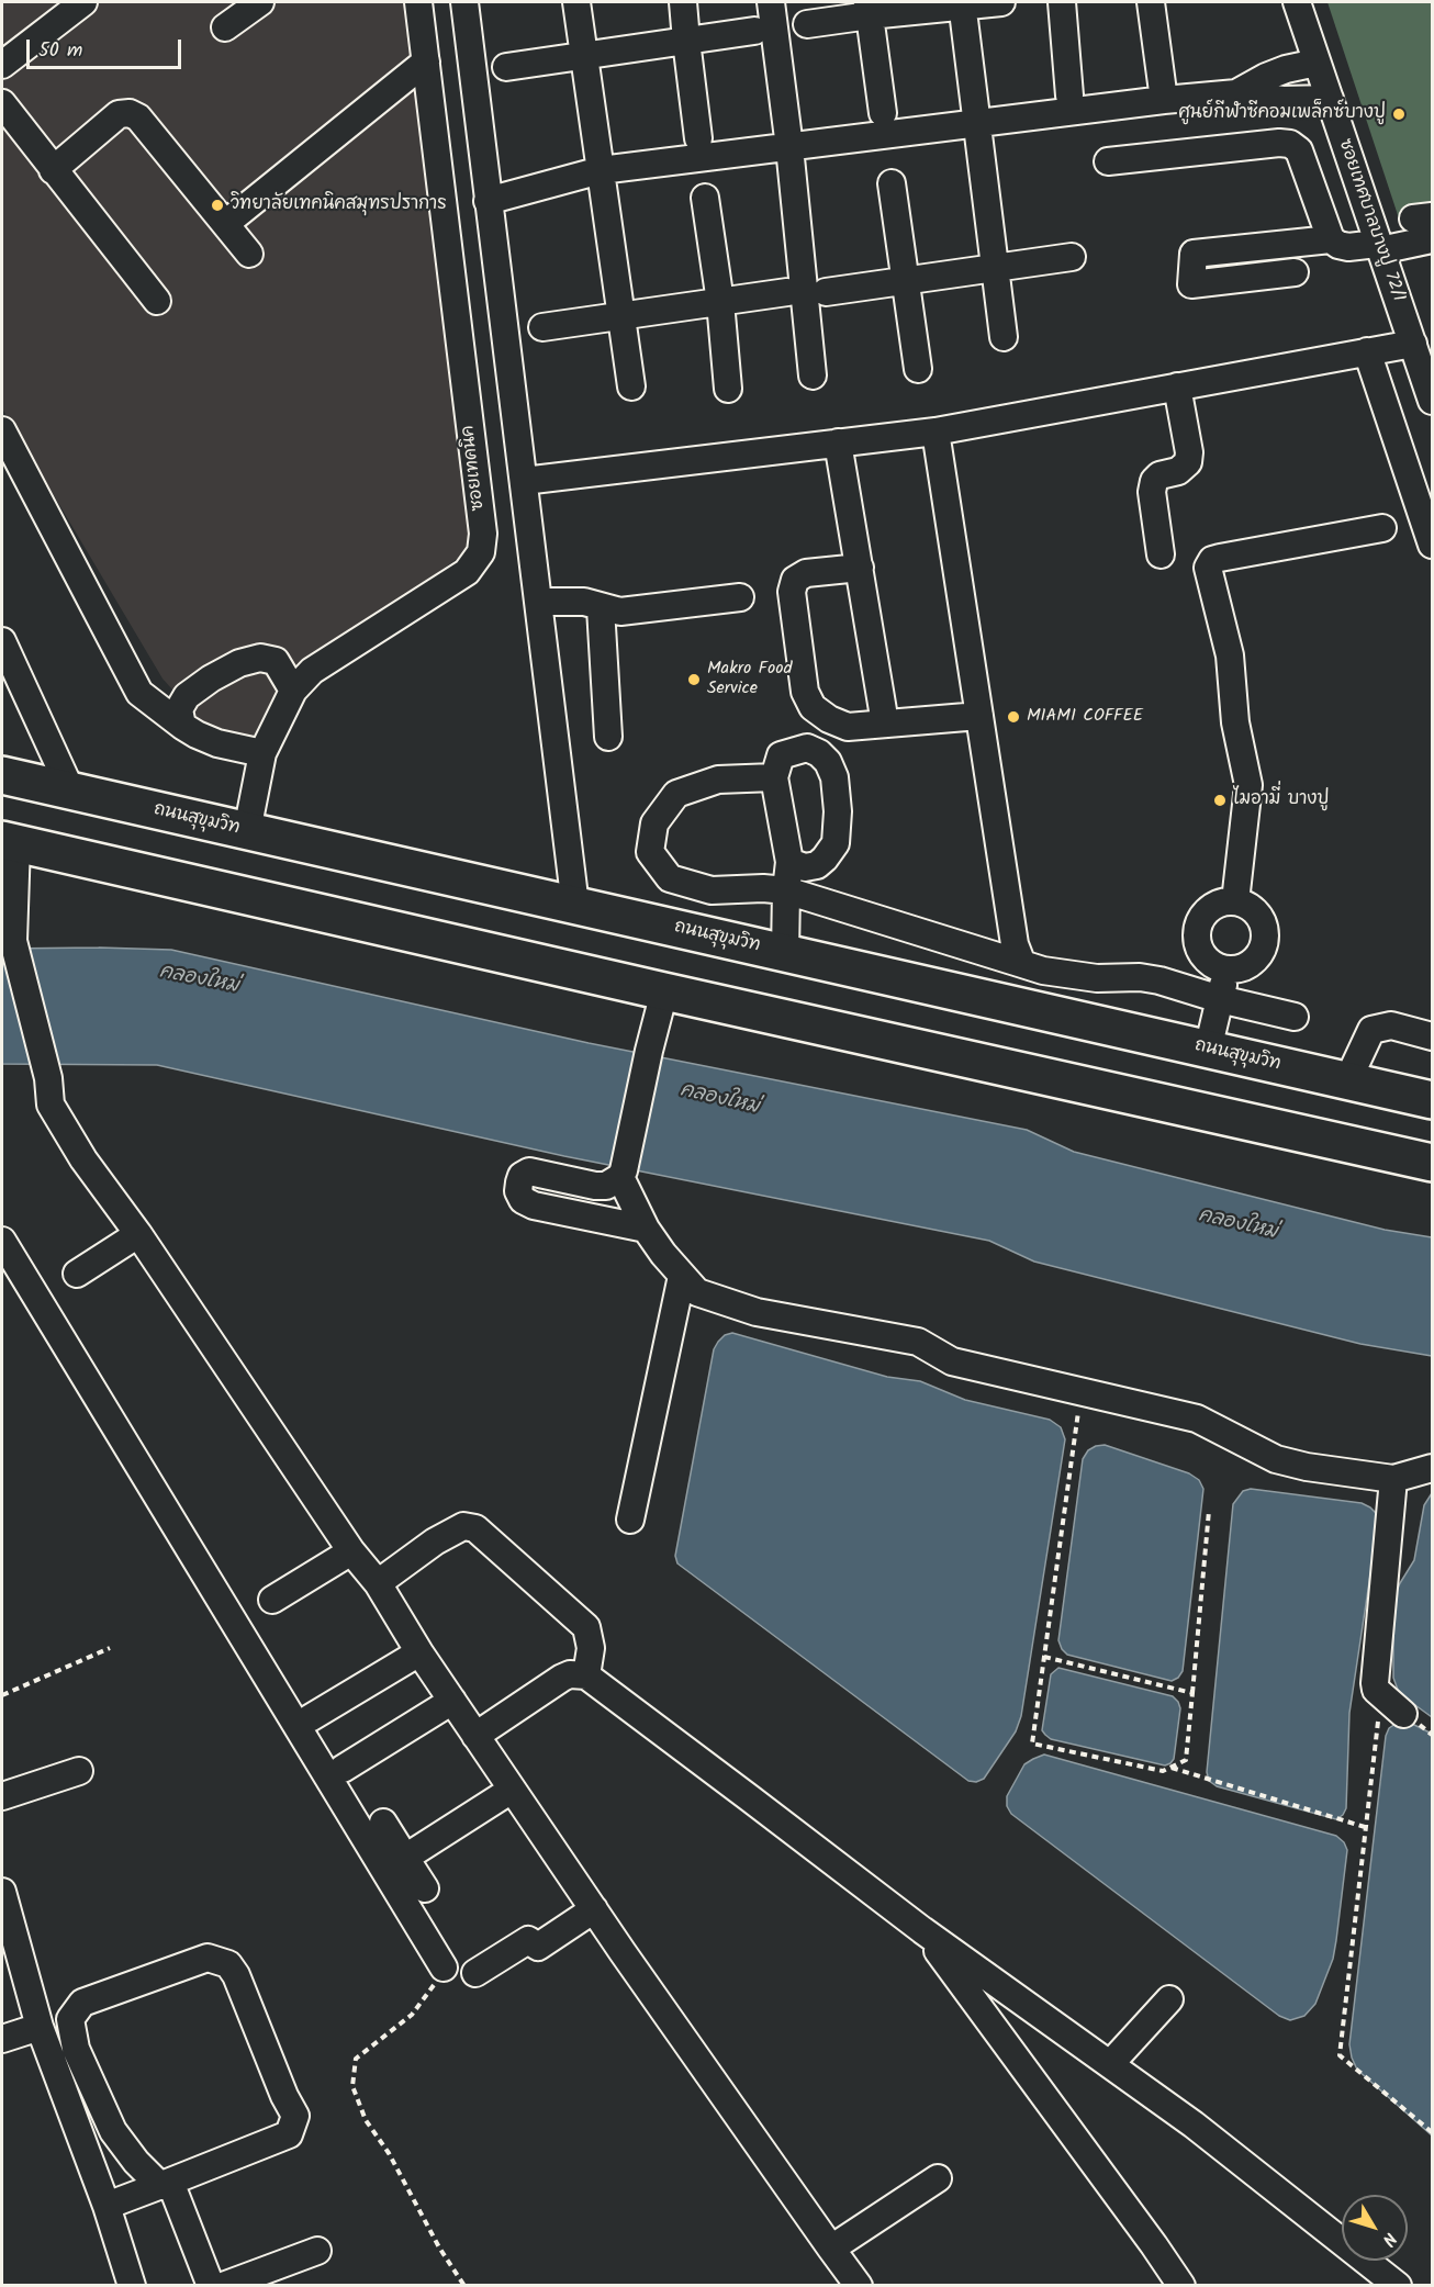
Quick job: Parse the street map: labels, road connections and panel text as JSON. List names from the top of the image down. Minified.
{"streets":{"highway":["ถนนสุขุมวิท"],"street":["ซอยเทศบาลบางปู 72/1","ซอยเทคนิค"]},"crossings":[["ซอยเทคนิค","ถนนสุขุมวิท"]],"water":["คลองใหม่"],"places":["ศูนย์กีฬาซีคอมเพล็กซ์บางปู","วิทยาลัยเทคนิคสมุทรปราการ","Makro Food Service","MIAMI COFFEE","ไมอามี่ บางปู"],"scale_bar":"50 m","north":"bottom right"}
